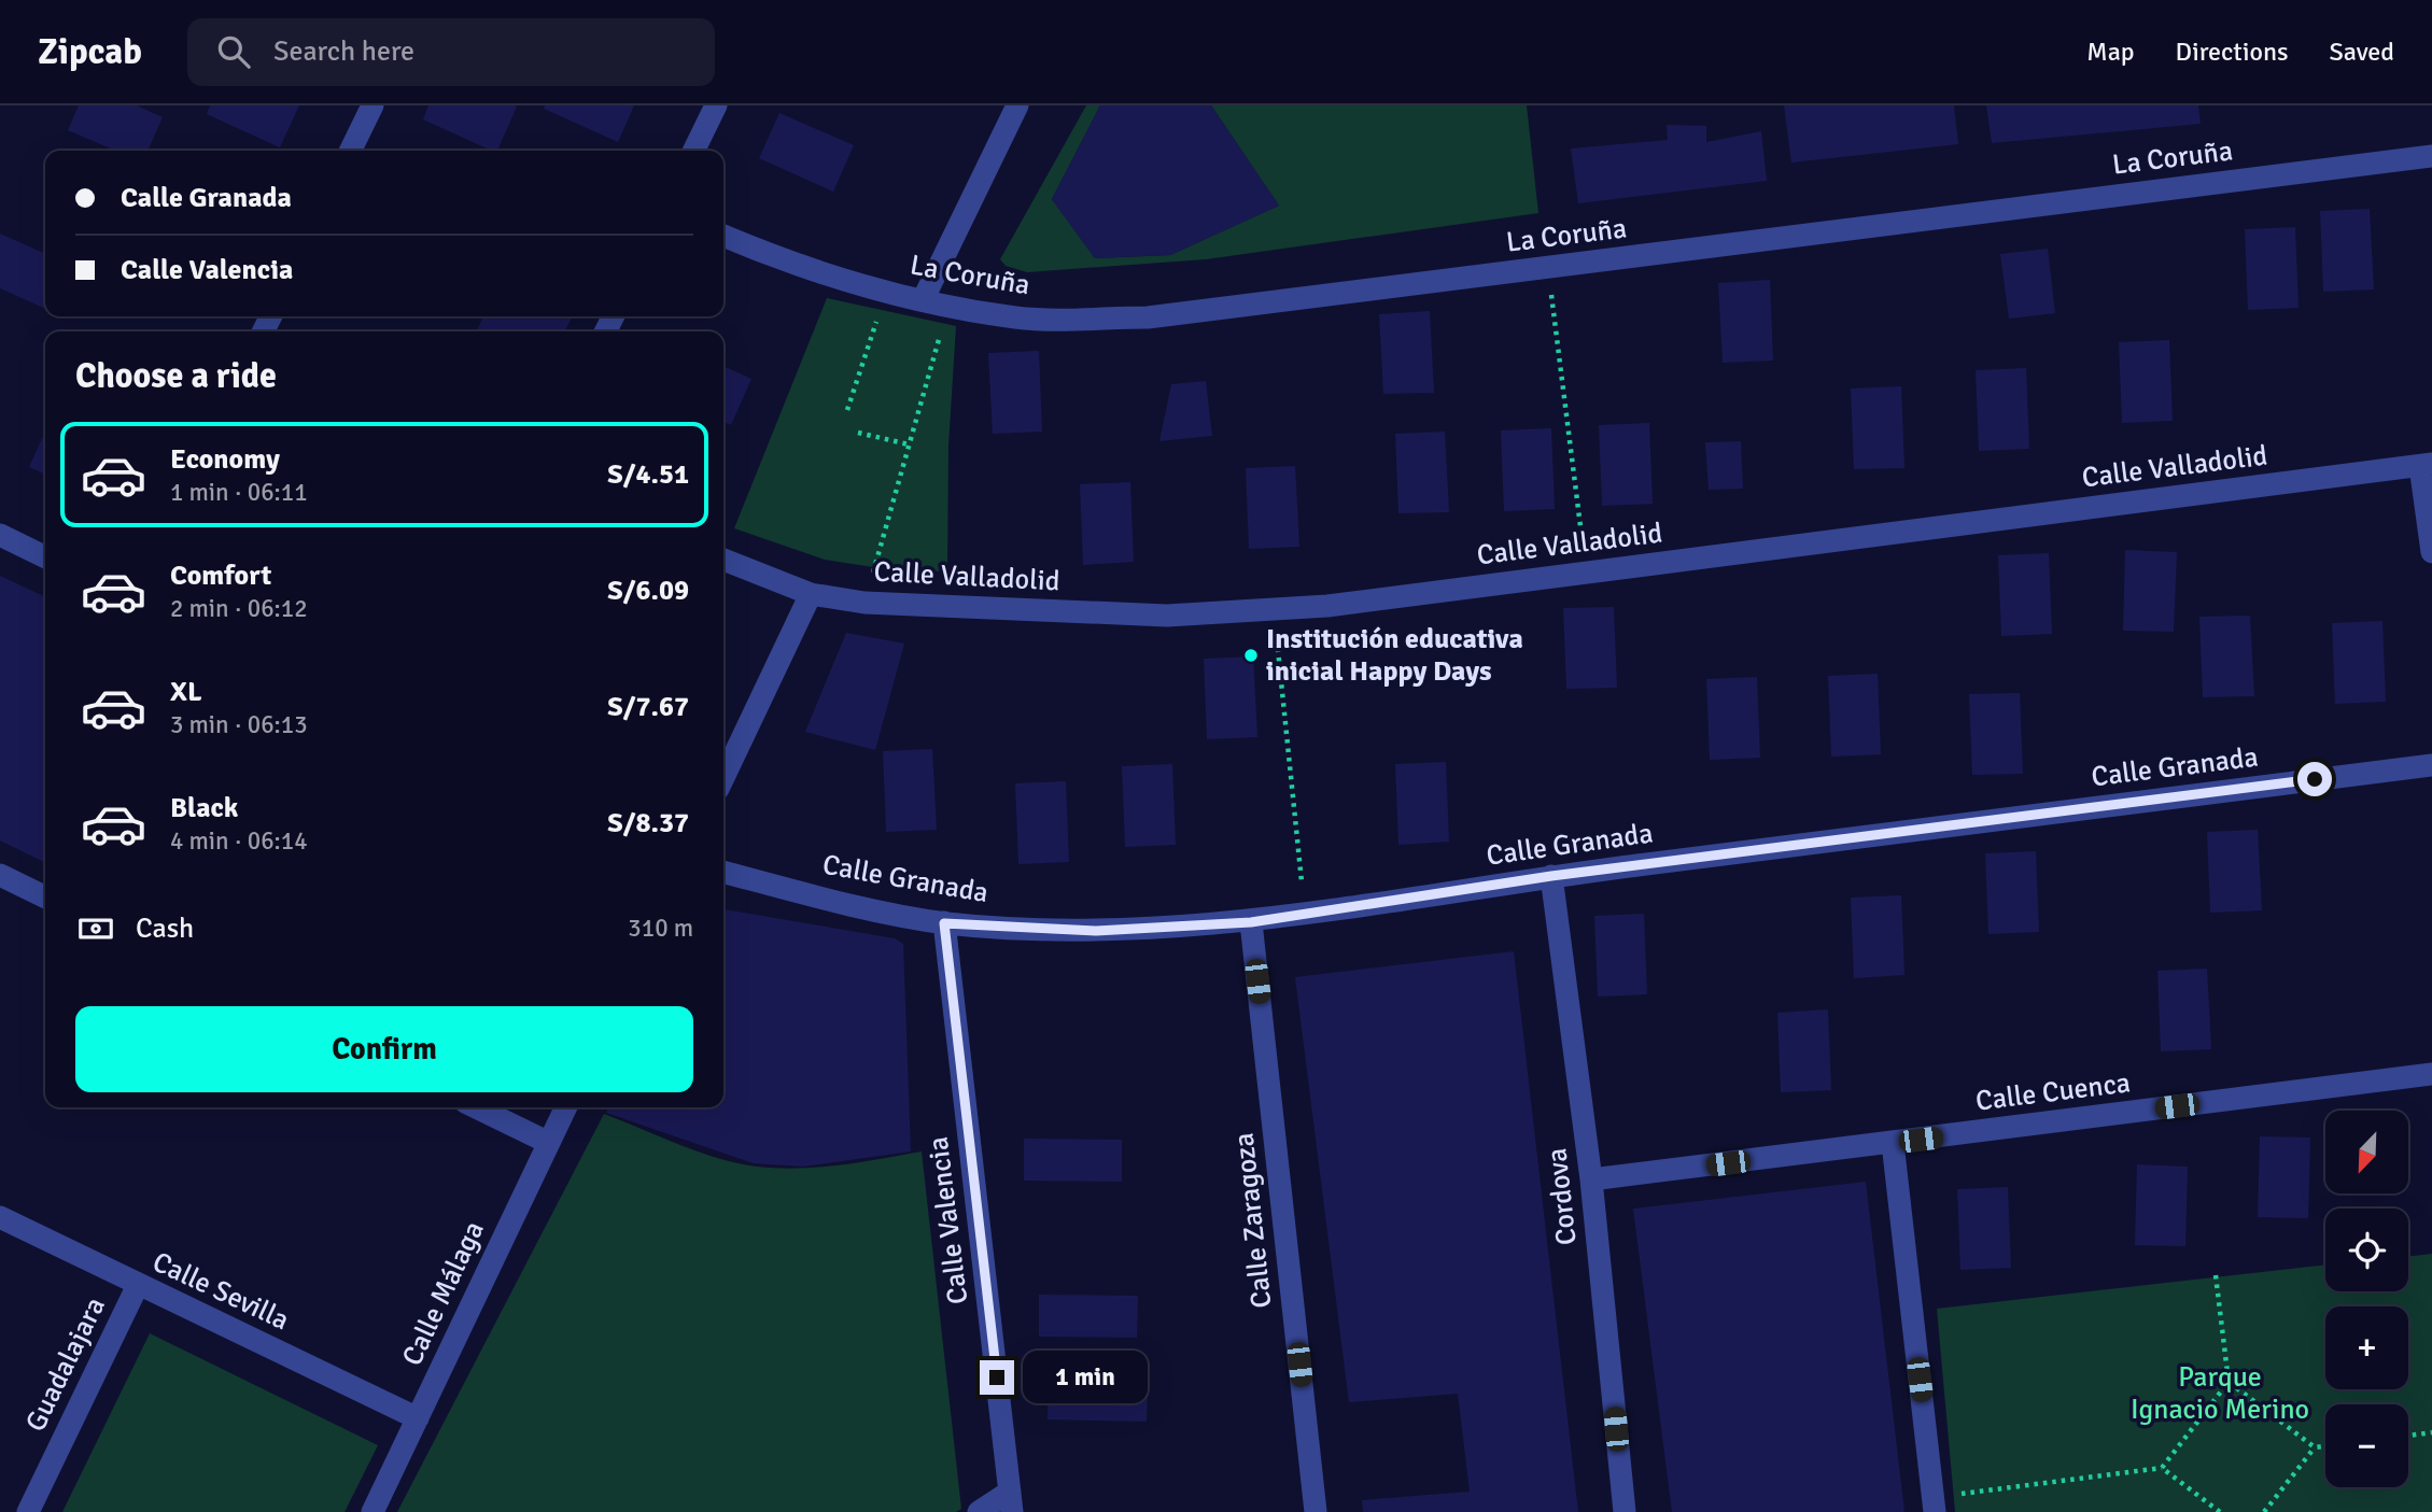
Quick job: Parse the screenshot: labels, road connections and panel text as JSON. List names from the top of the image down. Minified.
{"streets":{"street":["La Coruña","Calle Valladolid","Calle Granada","Calle Cuenca","Cordova","Calle Valencia","Calle Zaragoza","Calle Sevilla","Calle Málaga","Guadalajara"]},"crossings":[["Calle Granada","Cordova"],["Calle Granada","Calle Valencia"],["Calle Granada","Calle Zaragoza"],["Calle Cuenca","Cordova"],["Calle Sevilla","Calle Málaga"],["Calle Sevilla","Guadalajara"]],"parks":["Parque Ignacio Merino"],"places":["Institución educativa inicial Happy Days"],"north":"bottom left","page":{"header":"Zipcab","search":"Search here","nav":["Map","Directions","Saved"],"banner":["Calle Granada","Calle Valencia"],"heading":"Choose a ride","list":[{"name":"Economy","note":"1 min · 06:11","value":"S/4.51"},{"name":"Comfort","note":"2 min · 06:12","value":"S/6.09"},{"name":"XL","note":"3 min · 06:13","value":"S/7.67"},{"name":"Black","note":"4 min · 06:14","value":"S/8.37"}],"pay":["Cash","310 m"],"buttons":"Confirm","map_buttons":["+","−"],"bubble":"1 min"}}
